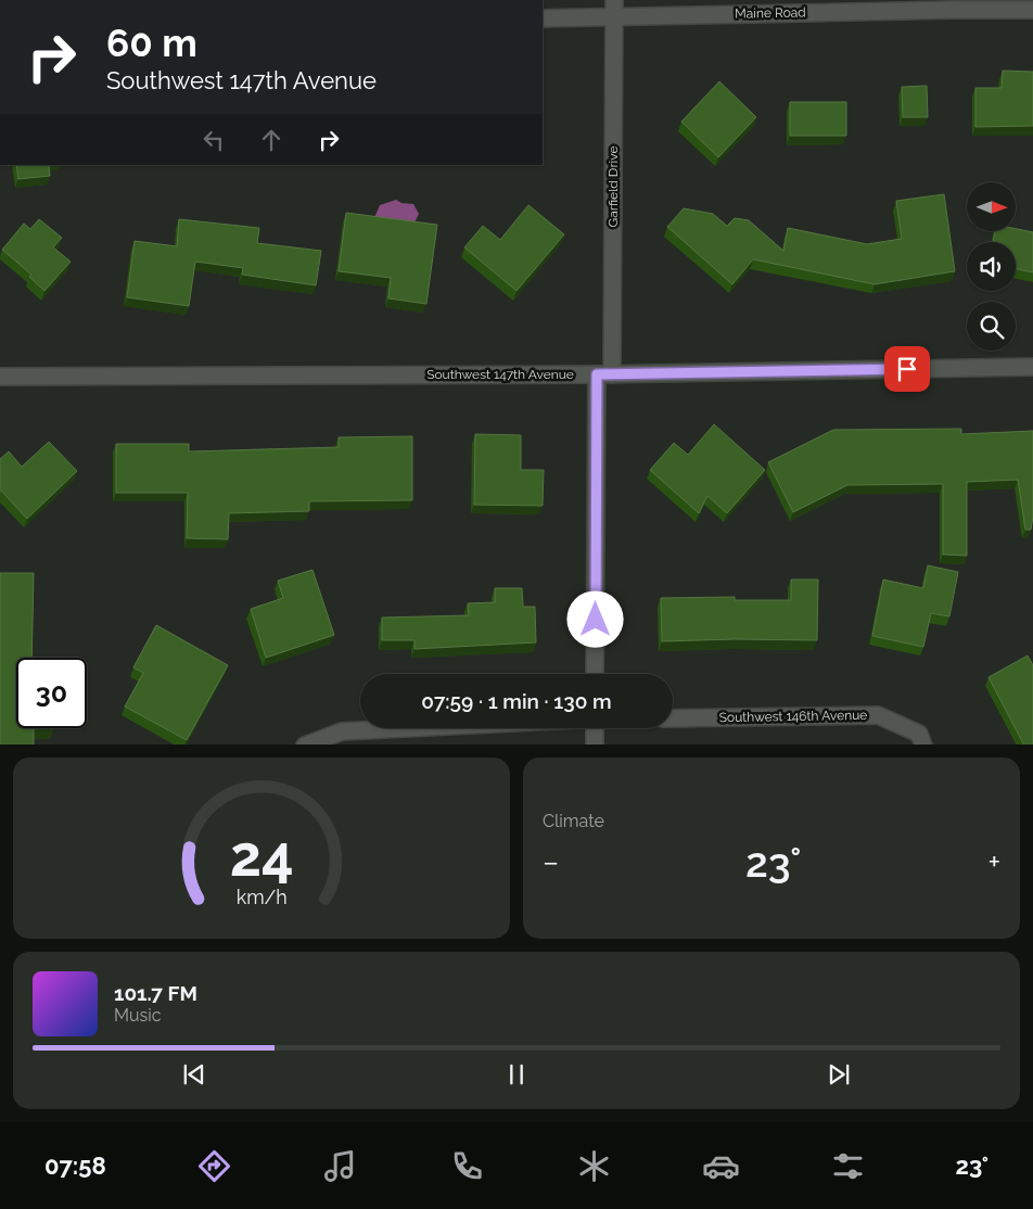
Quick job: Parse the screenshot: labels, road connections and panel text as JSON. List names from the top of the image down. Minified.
{"streets":{"street":["Maine Road","Garfield Drive","Southwest 147th Avenue","Southwest 146th Avenue"]},"crossings":[["Maine Road","Garfield Drive"],["Garfield Drive","Southwest 147th Avenue"]],"north":"right","page":{"turn":["60 m","Southwest 147th Avenue"],"limit":"30","trip":"07:59 · 1 min · 130 m","tile":"Climate","heat":["−","23°","+"],"song":["101.7 FM","Music"],"tabs":["07:58","23°"],"gauge":["24","km/h"]}}
